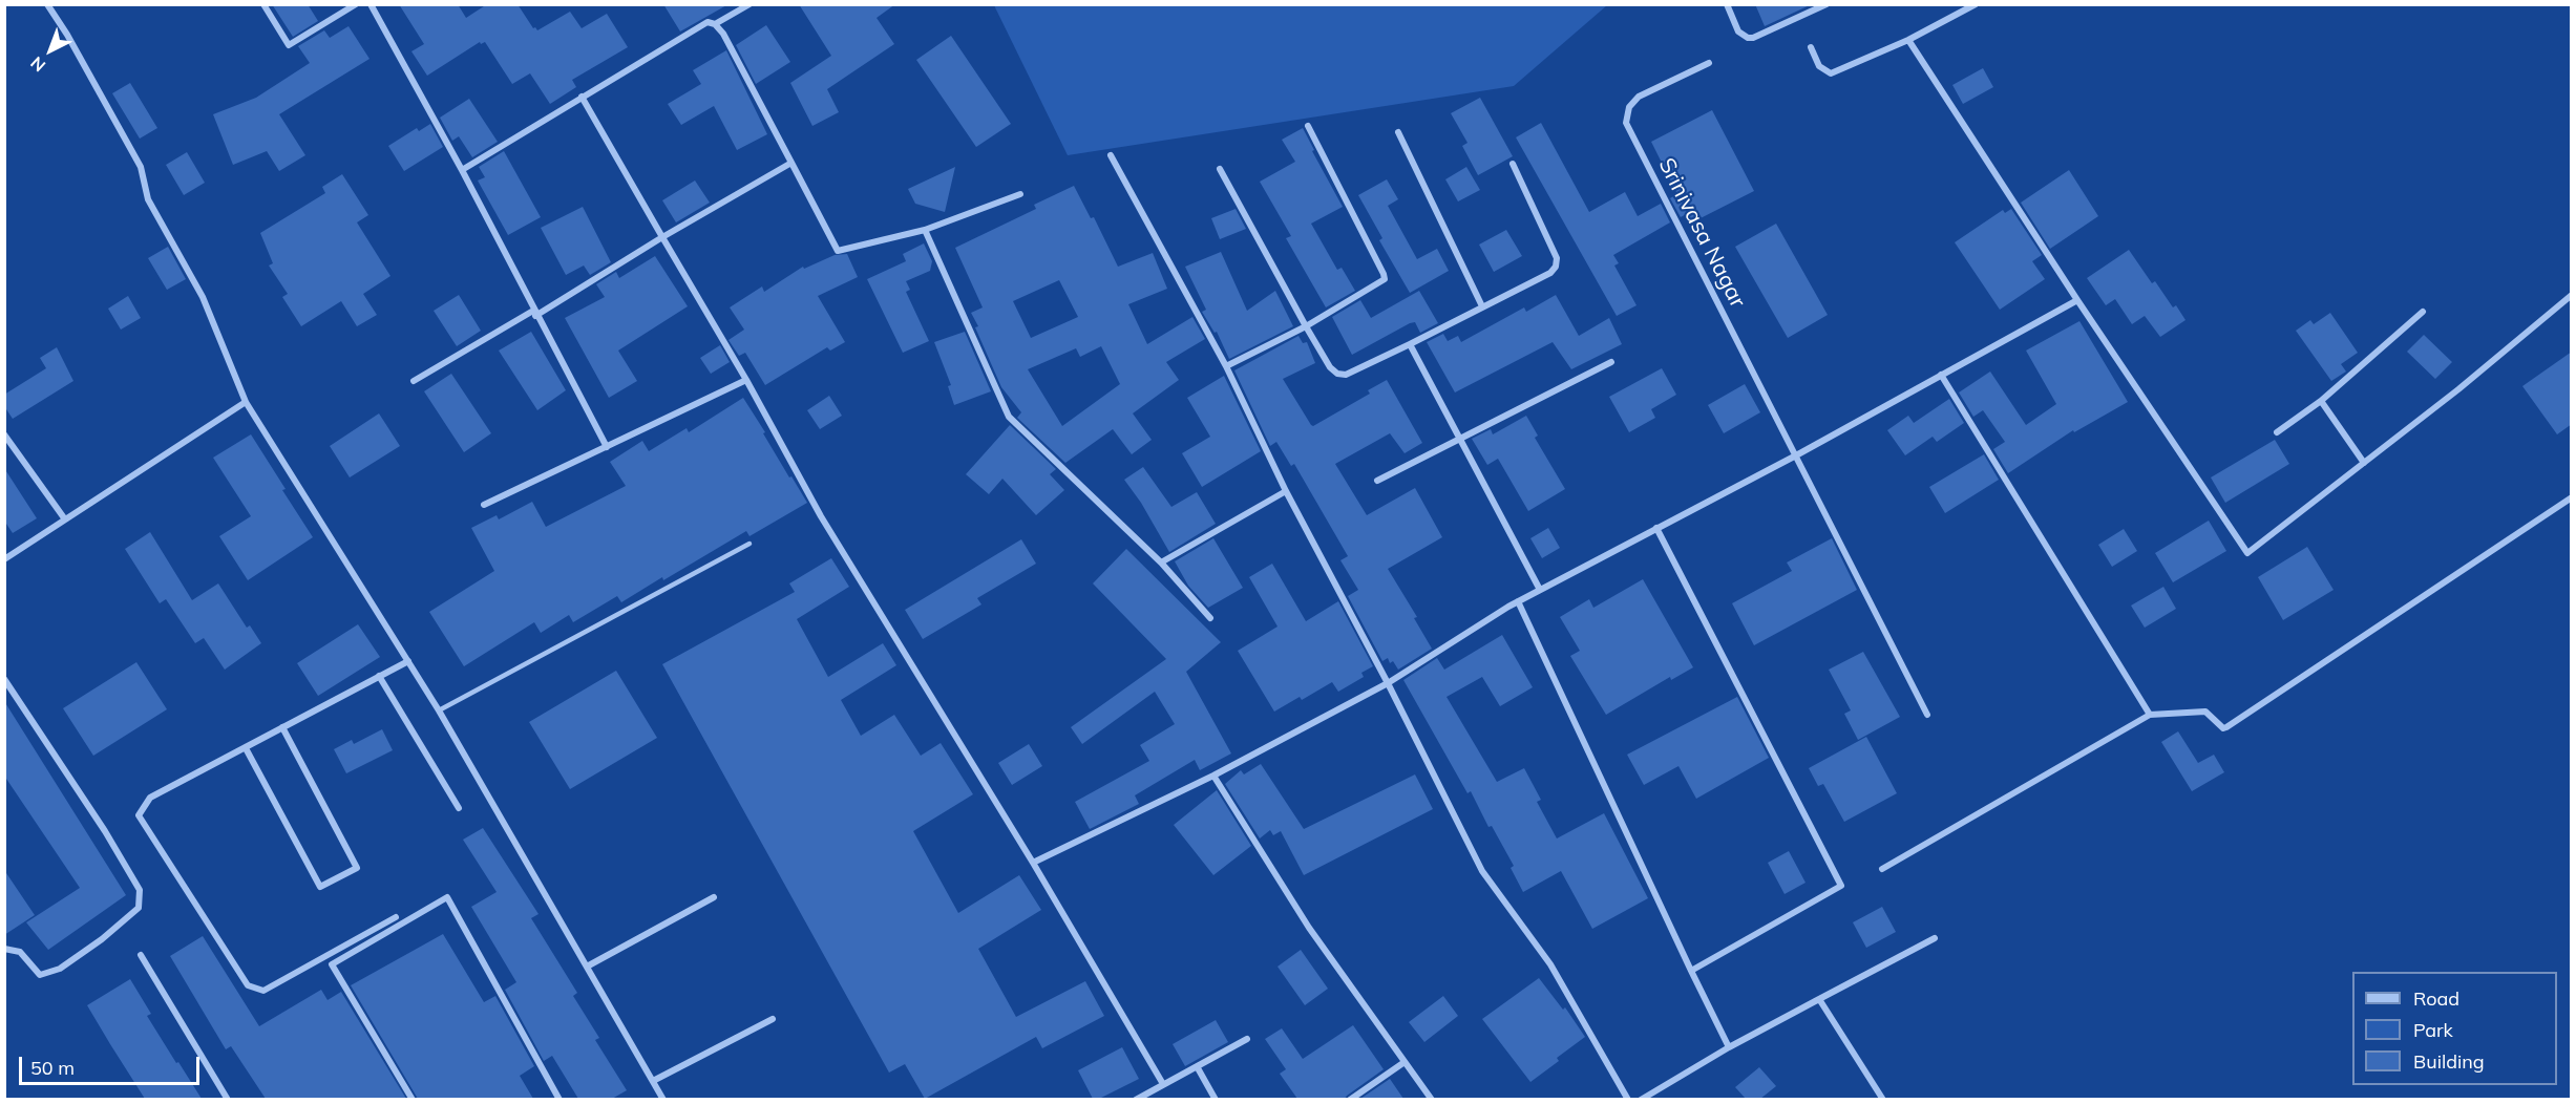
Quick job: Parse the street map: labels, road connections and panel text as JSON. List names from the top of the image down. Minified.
{"streets":{"street":["Srinivasa Nagar"]},"legend":["Road","Park","Building"],"scale_bar":"50 m","north":"bottom left"}
